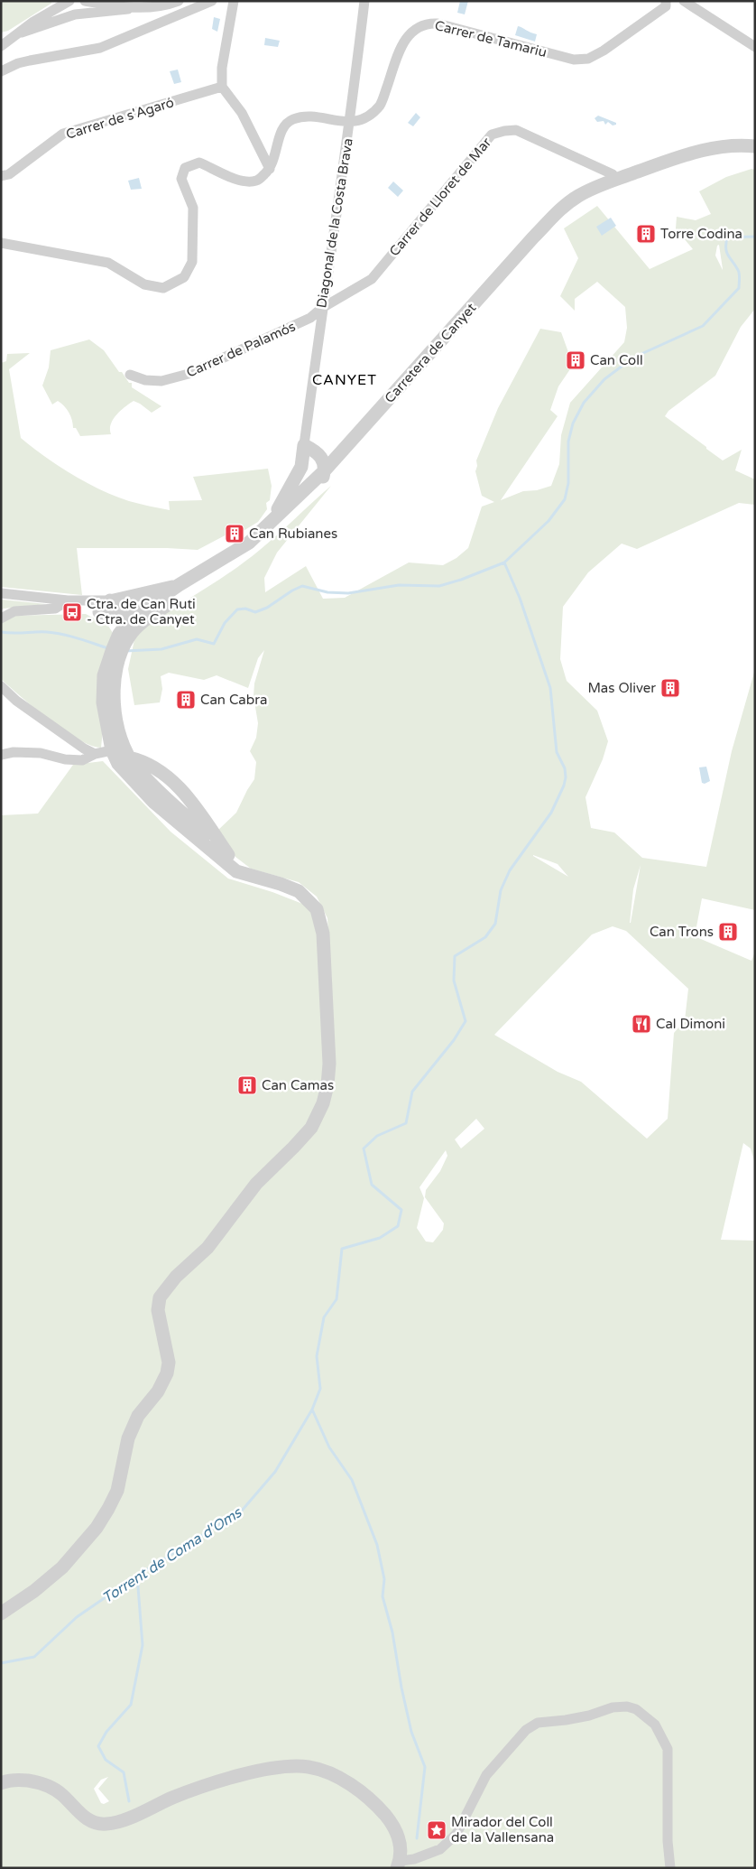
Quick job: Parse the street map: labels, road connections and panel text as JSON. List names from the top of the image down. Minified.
{"streets":{"street":["Carrer de Tamariu","Carrer de s'Agaró","Carrer de Lloret de Mar","Diagonal de la Costa Brava","Carrer de Palamós","Carretera de Canyet"]},"crossings":[["Carrer de Tamariu","Diagonal de la Costa Brava"],["Carrer de Lloret de Mar","Diagonal de la Costa Brava"],["Carrer de Lloret de Mar","Carrer de Palamós"],["Carrer de Lloret de Mar","Carretera de Canyet"],["Diagonal de la Costa Brava","Carrer de Palamós"]],"districts":["CANYET"],"water":["Torrent de Coma d'Oms"],"places":{"building":["Torre Codina","Can Coll","Can Rubianes","Mas Oliver","Can Cabra","Can Trons","Can Camas"],"bus stop":["Ctra. de Can Ruti - Ctra. de Canyet"],"restaurant":["Cal Dimoni"],"place":["Mirador del Coll de la Vallensana"]}}
